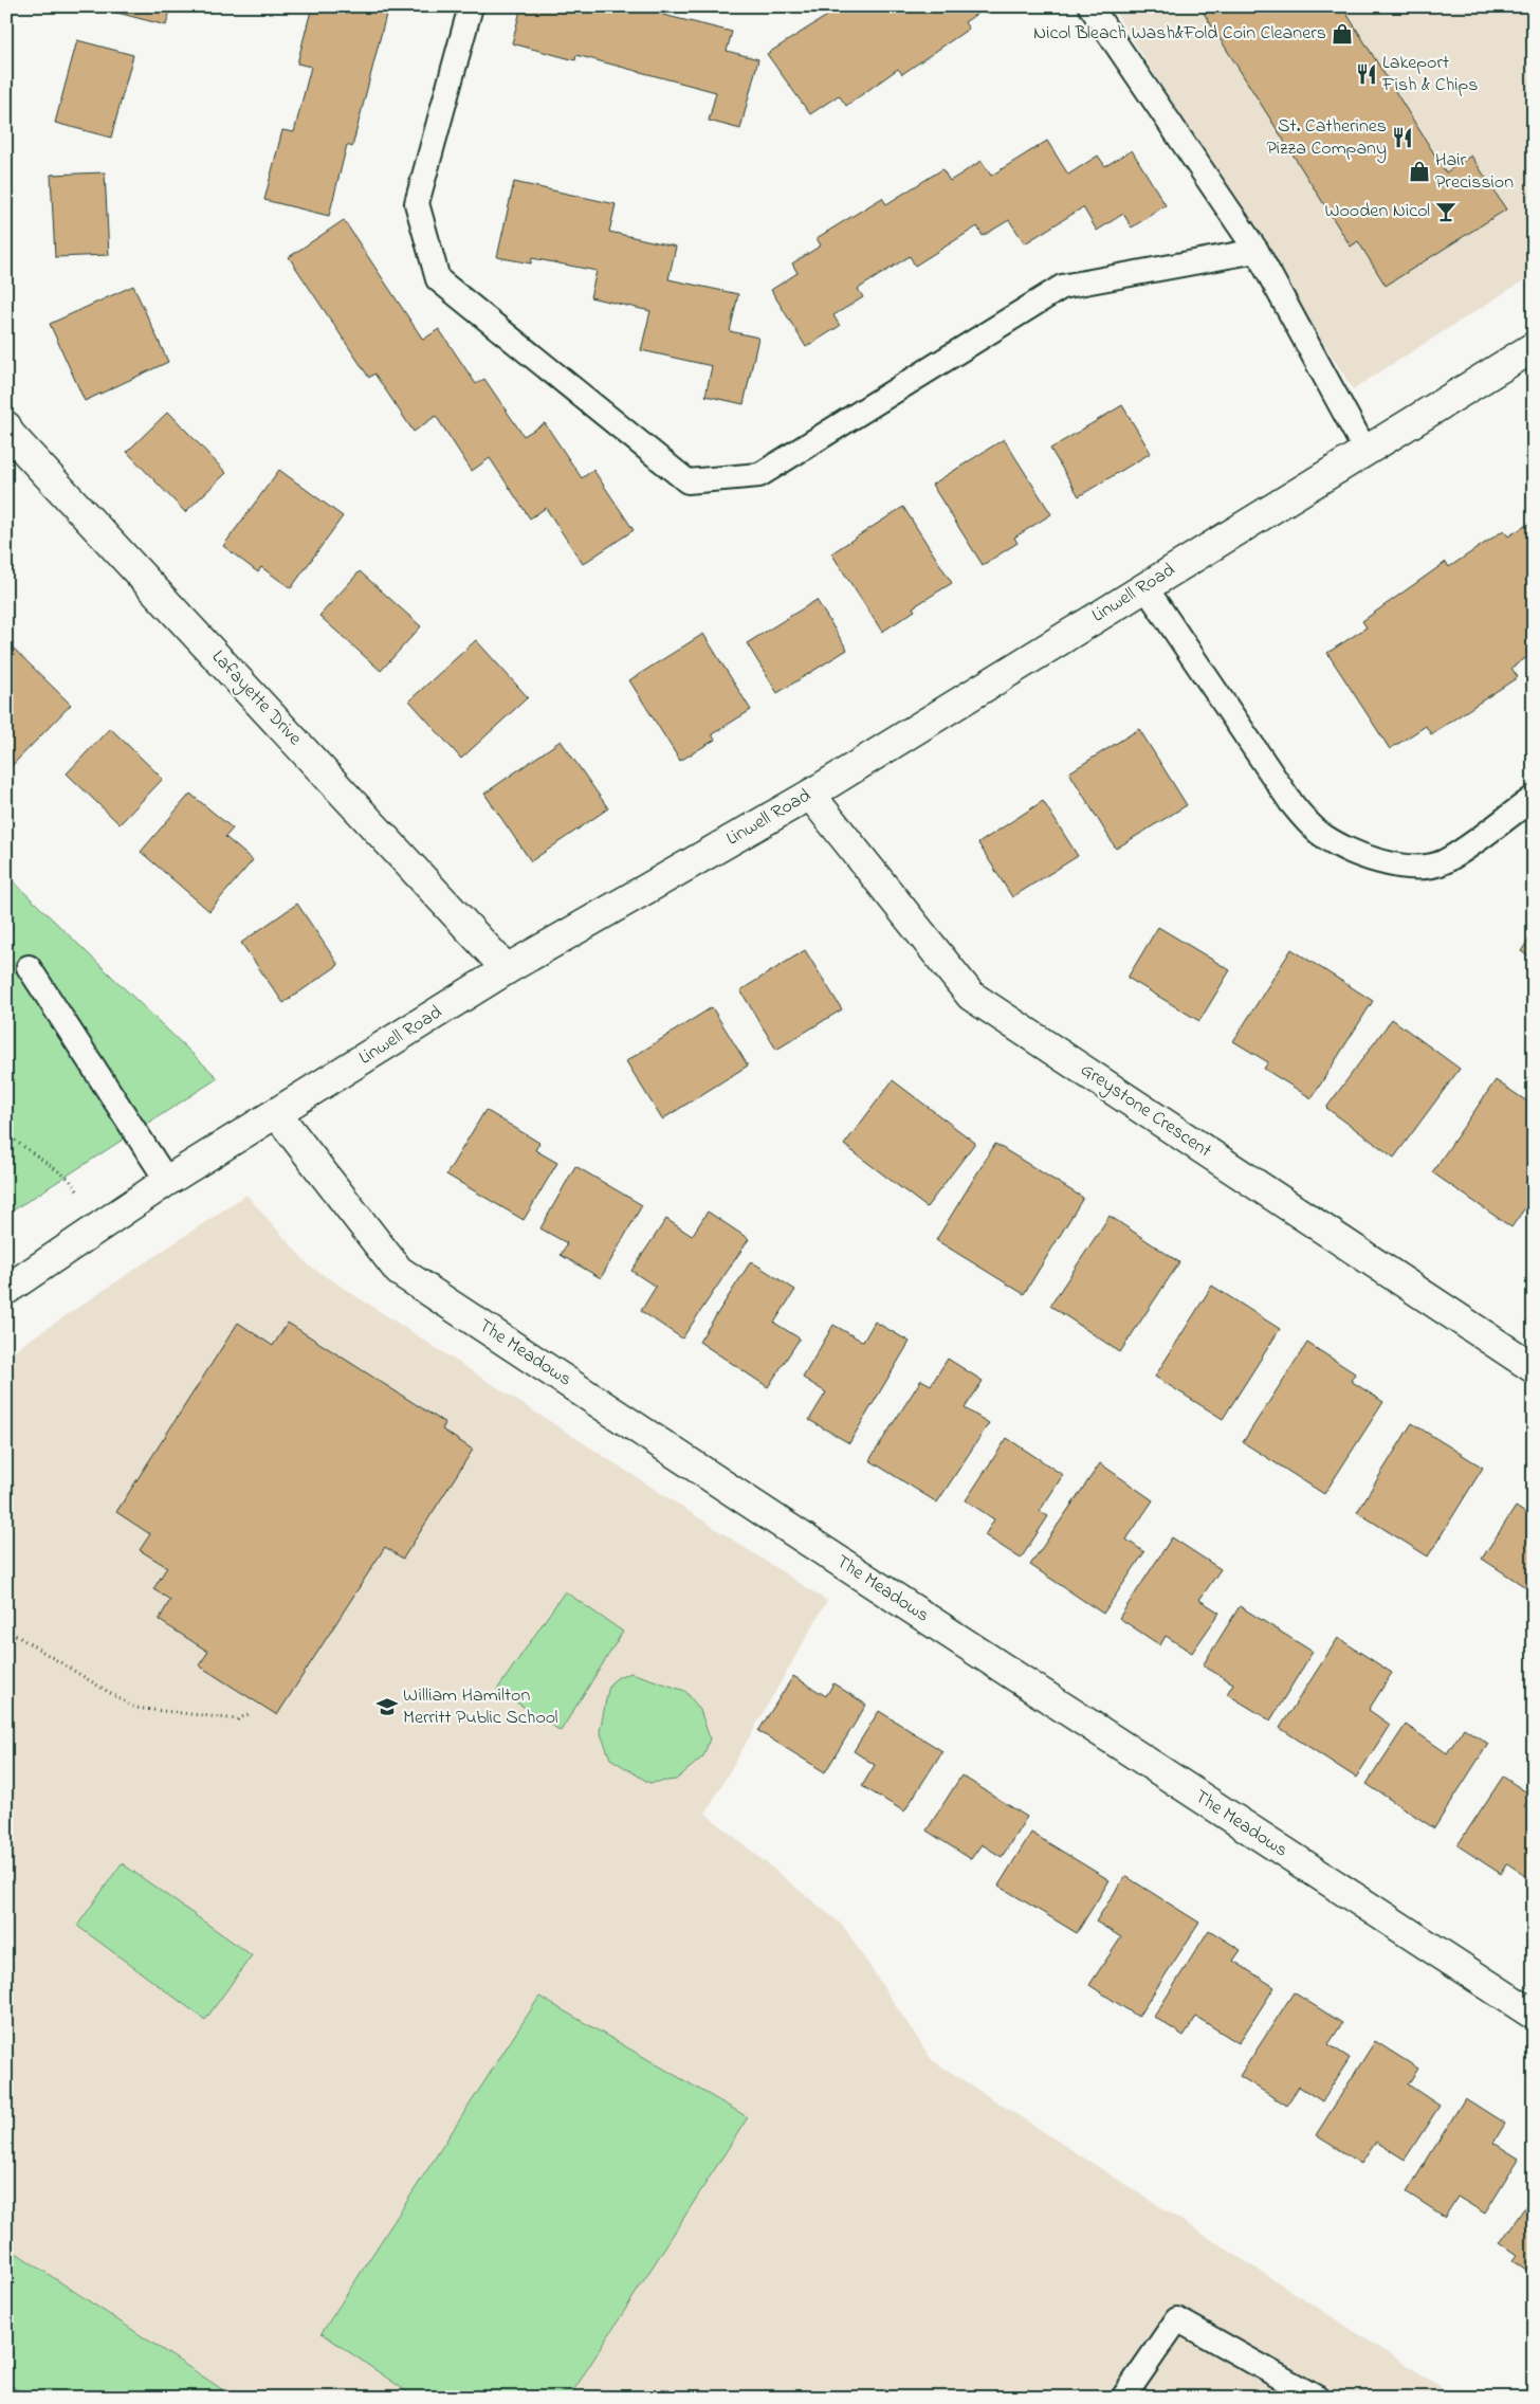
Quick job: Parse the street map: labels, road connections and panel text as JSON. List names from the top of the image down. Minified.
{"streets":{"street":["Linwell Road","Lafayette Drive","Greystone Crescent","The Meadows"]},"crossings":[["Linwell Road","Lafayette Drive"],["Linwell Road","Greystone Crescent"],["Linwell Road","The Meadows"]],"places":{"shop":["Nicol Bleach Wash&Fold Coin Cleaners","Hair Precission"],"restaurant":["Lakeport Fish & Chips","St. Catherines Pizza Company"],"bar":["Wooden Nicol"],"school or university":["William Hamilton Merritt Public School"]}}
